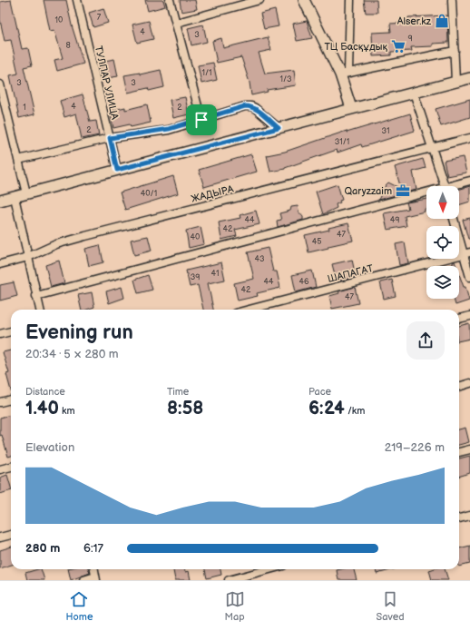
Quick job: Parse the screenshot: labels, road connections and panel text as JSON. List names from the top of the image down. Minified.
{"streets":{"street":["ТУЛПАР УЛИЦА","ЖАДЫРА","ШАПАГАТ"]},"places":{"shop":["Alser.kz"],"supermarket":["ТЦ Басқұдық"],"office":["Qaryzzaim"]},"house_numbers":["7","10","4","3","9","8","1/1","1/3","3","3","4","1","2","2","31","31/1","40/1","44","49","42","47","40","45","43","41","39","44","46","42","47"],"north":"bottom","page":{"heading":["Evening run","20:34 · 5 × 280 m"],"stats":[["Distance","1.40 km"],["Time","8:58"],["Pace","6:24 /km"]],"chart":["Elevation","219–226 m"],"list":[{"name":"280 m","note":"6:17"}],"tabs":["Home","Map","Saved"]}}
